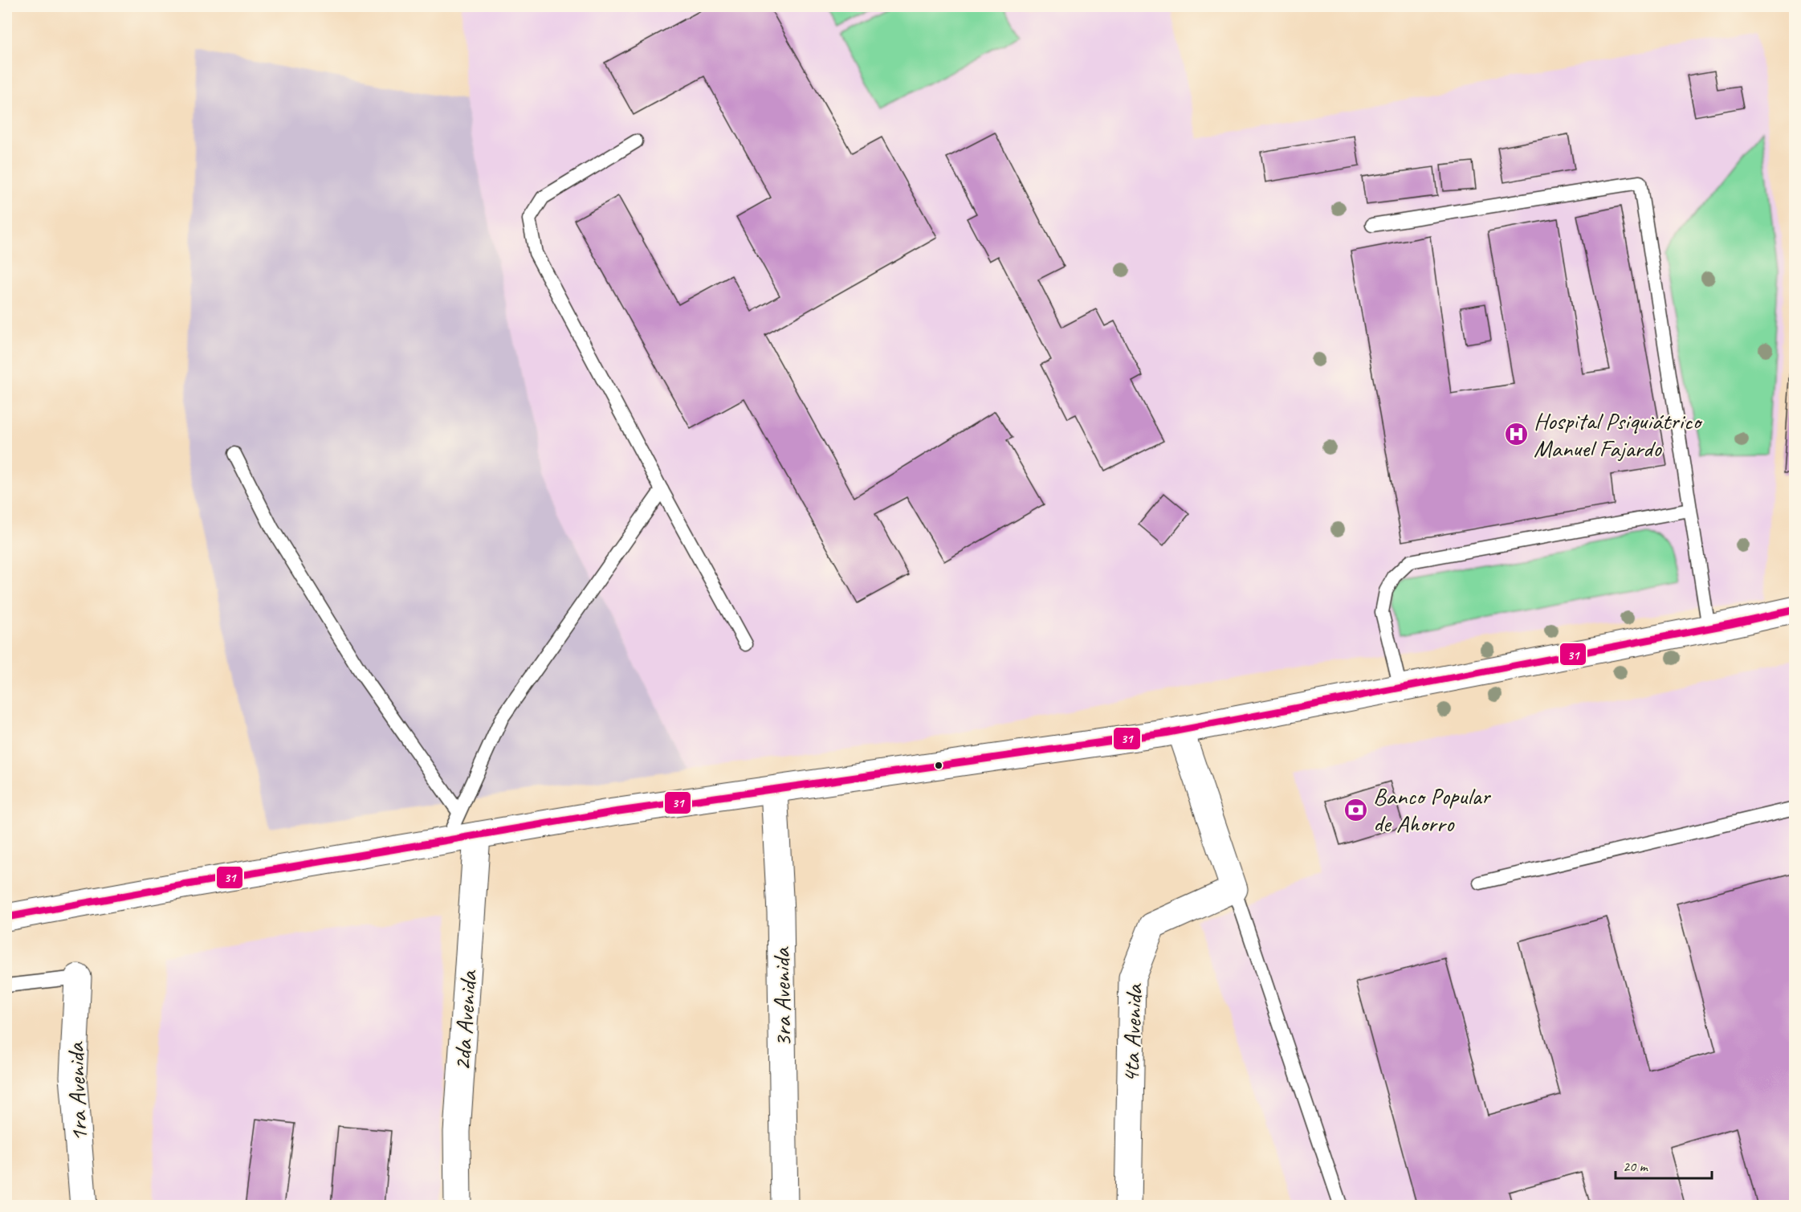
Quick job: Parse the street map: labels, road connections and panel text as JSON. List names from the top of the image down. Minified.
{"streets":{"main road":["3ra Avenida","2da Avenida","4ta Avenida","1ra Avenida"]},"places":{"hospital":["Hospital Psiquiátrico Manuel Fajardo"],"bank":["Banco Popular de Ahorro"]},"lines":["transit line 31"],"scale_bar":"20 m"}
